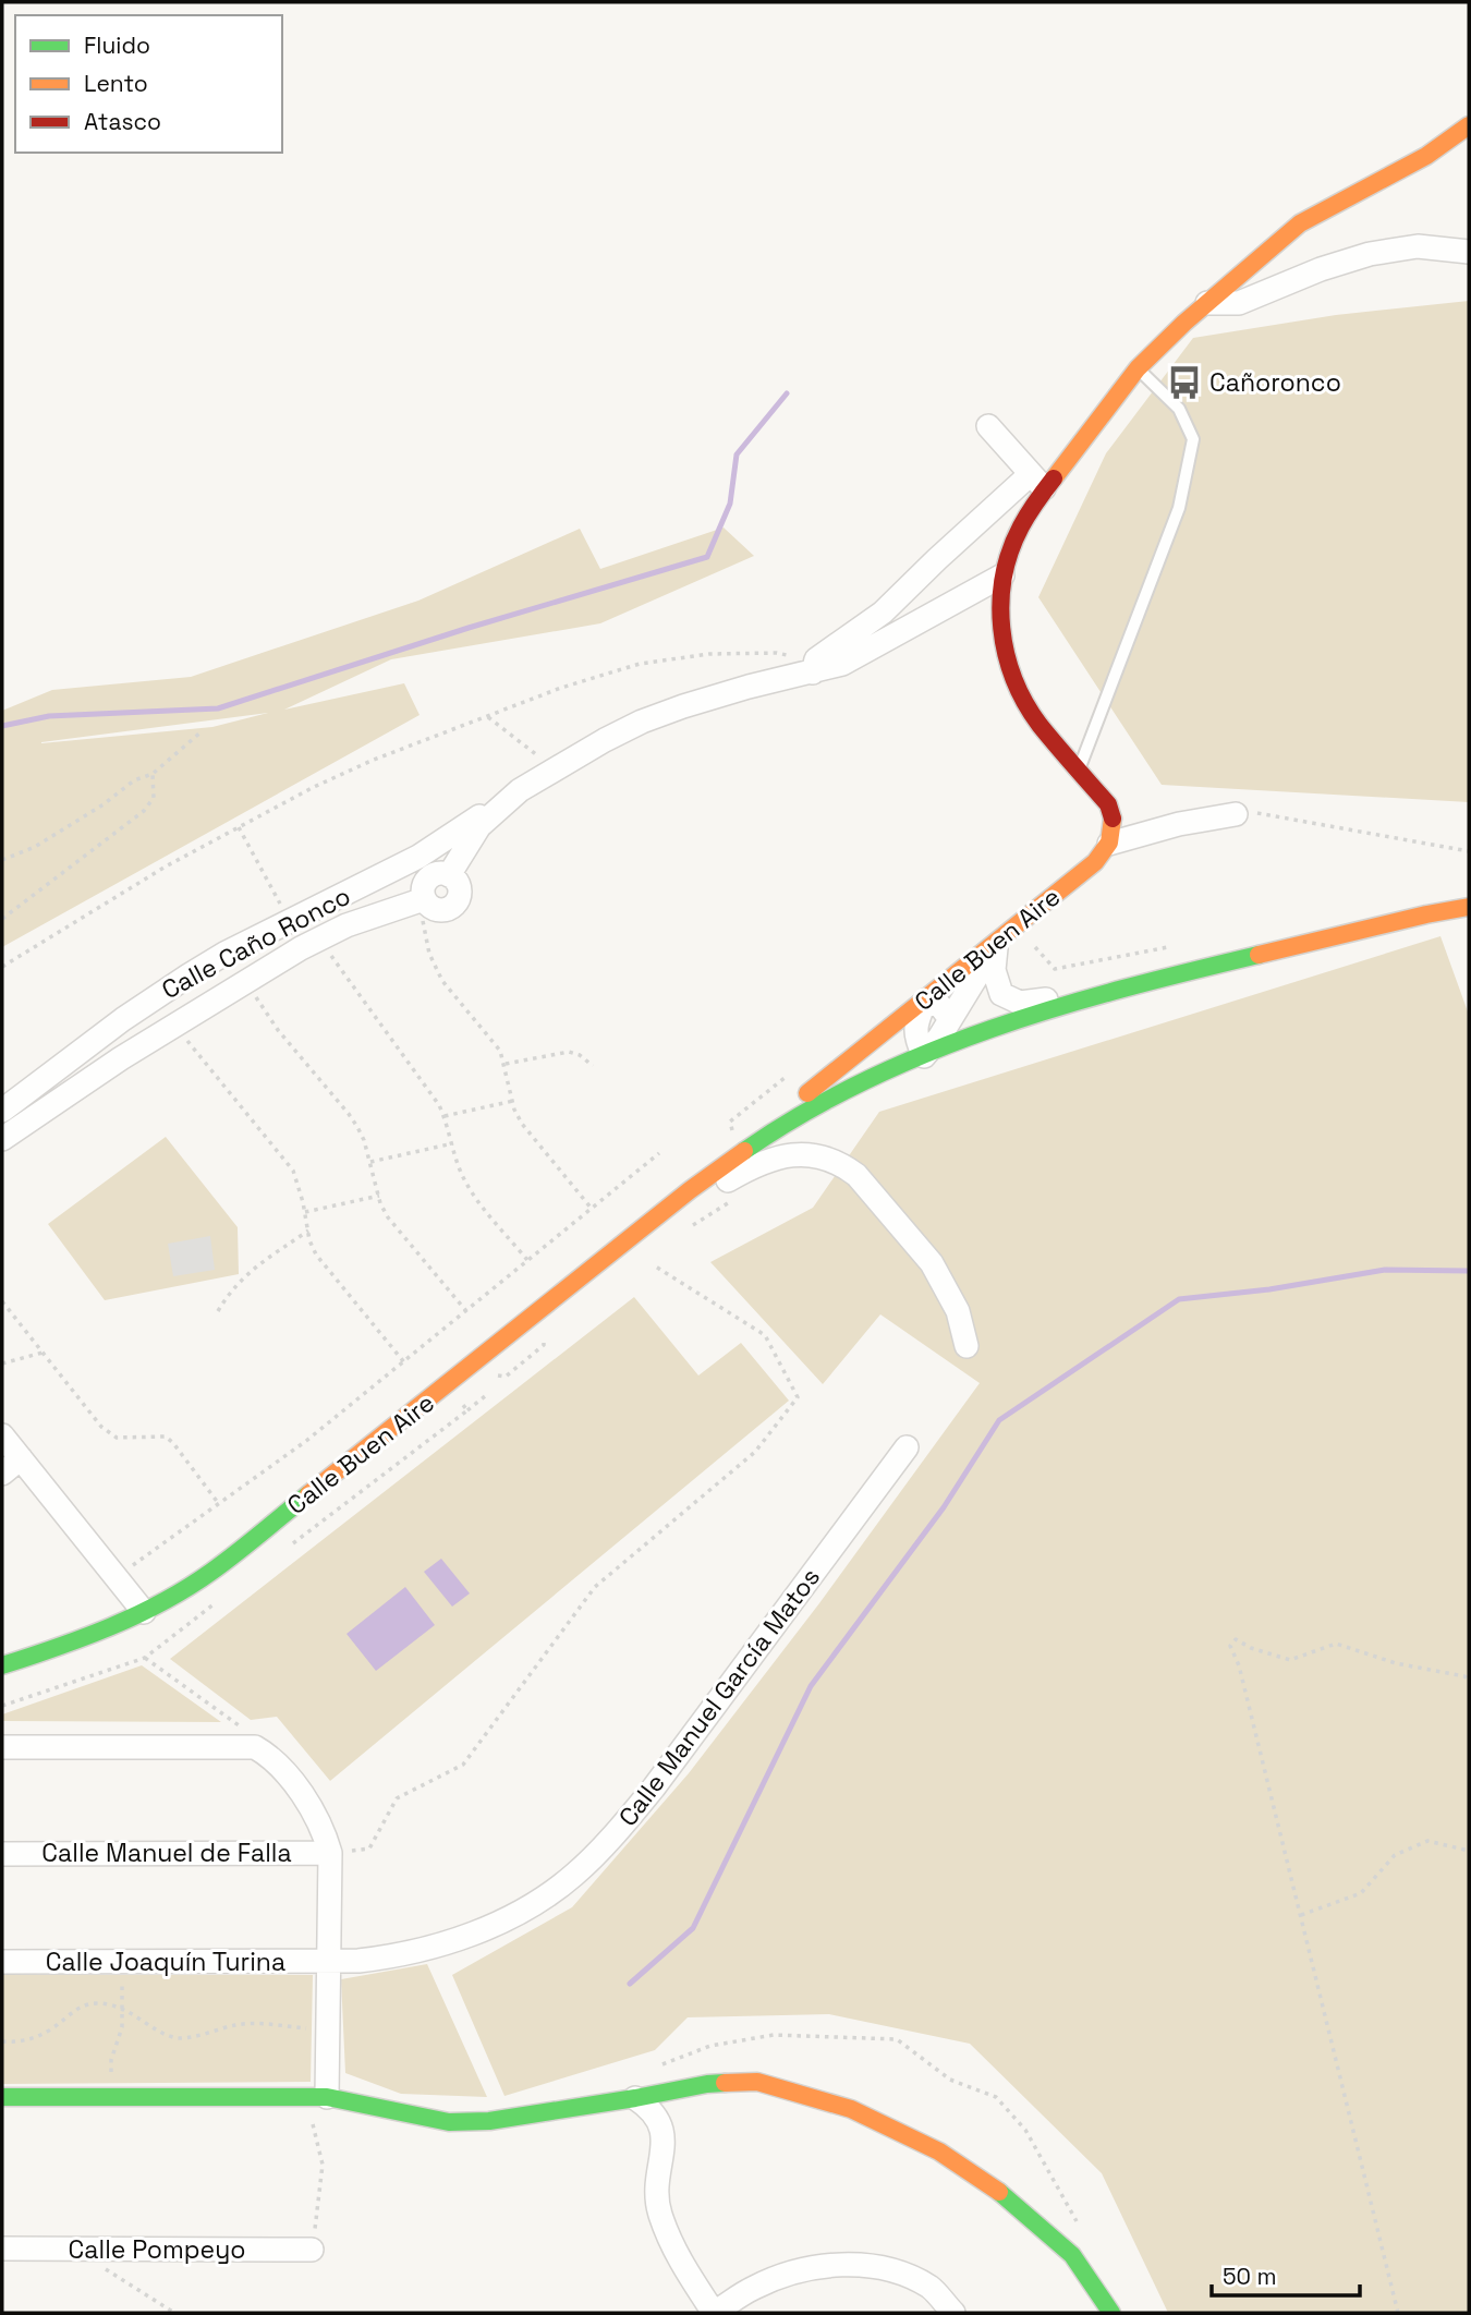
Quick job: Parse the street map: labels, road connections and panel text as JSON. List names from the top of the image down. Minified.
{"streets":{"street":["Calle Caño Ronco","Calle Buen Aire","Calle Manuel García Matos","Calle Manuel de Falla","Calle Joaquín Turina","Calle Pompeyo"]},"crossings":[["Calle Manuel García Matos","Calle Joaquín Turina"]],"places":{"bus stop":["Cañoronco"]},"legend":["Fluido","Lento","Atasco"],"scale_bar":"50 m"}
